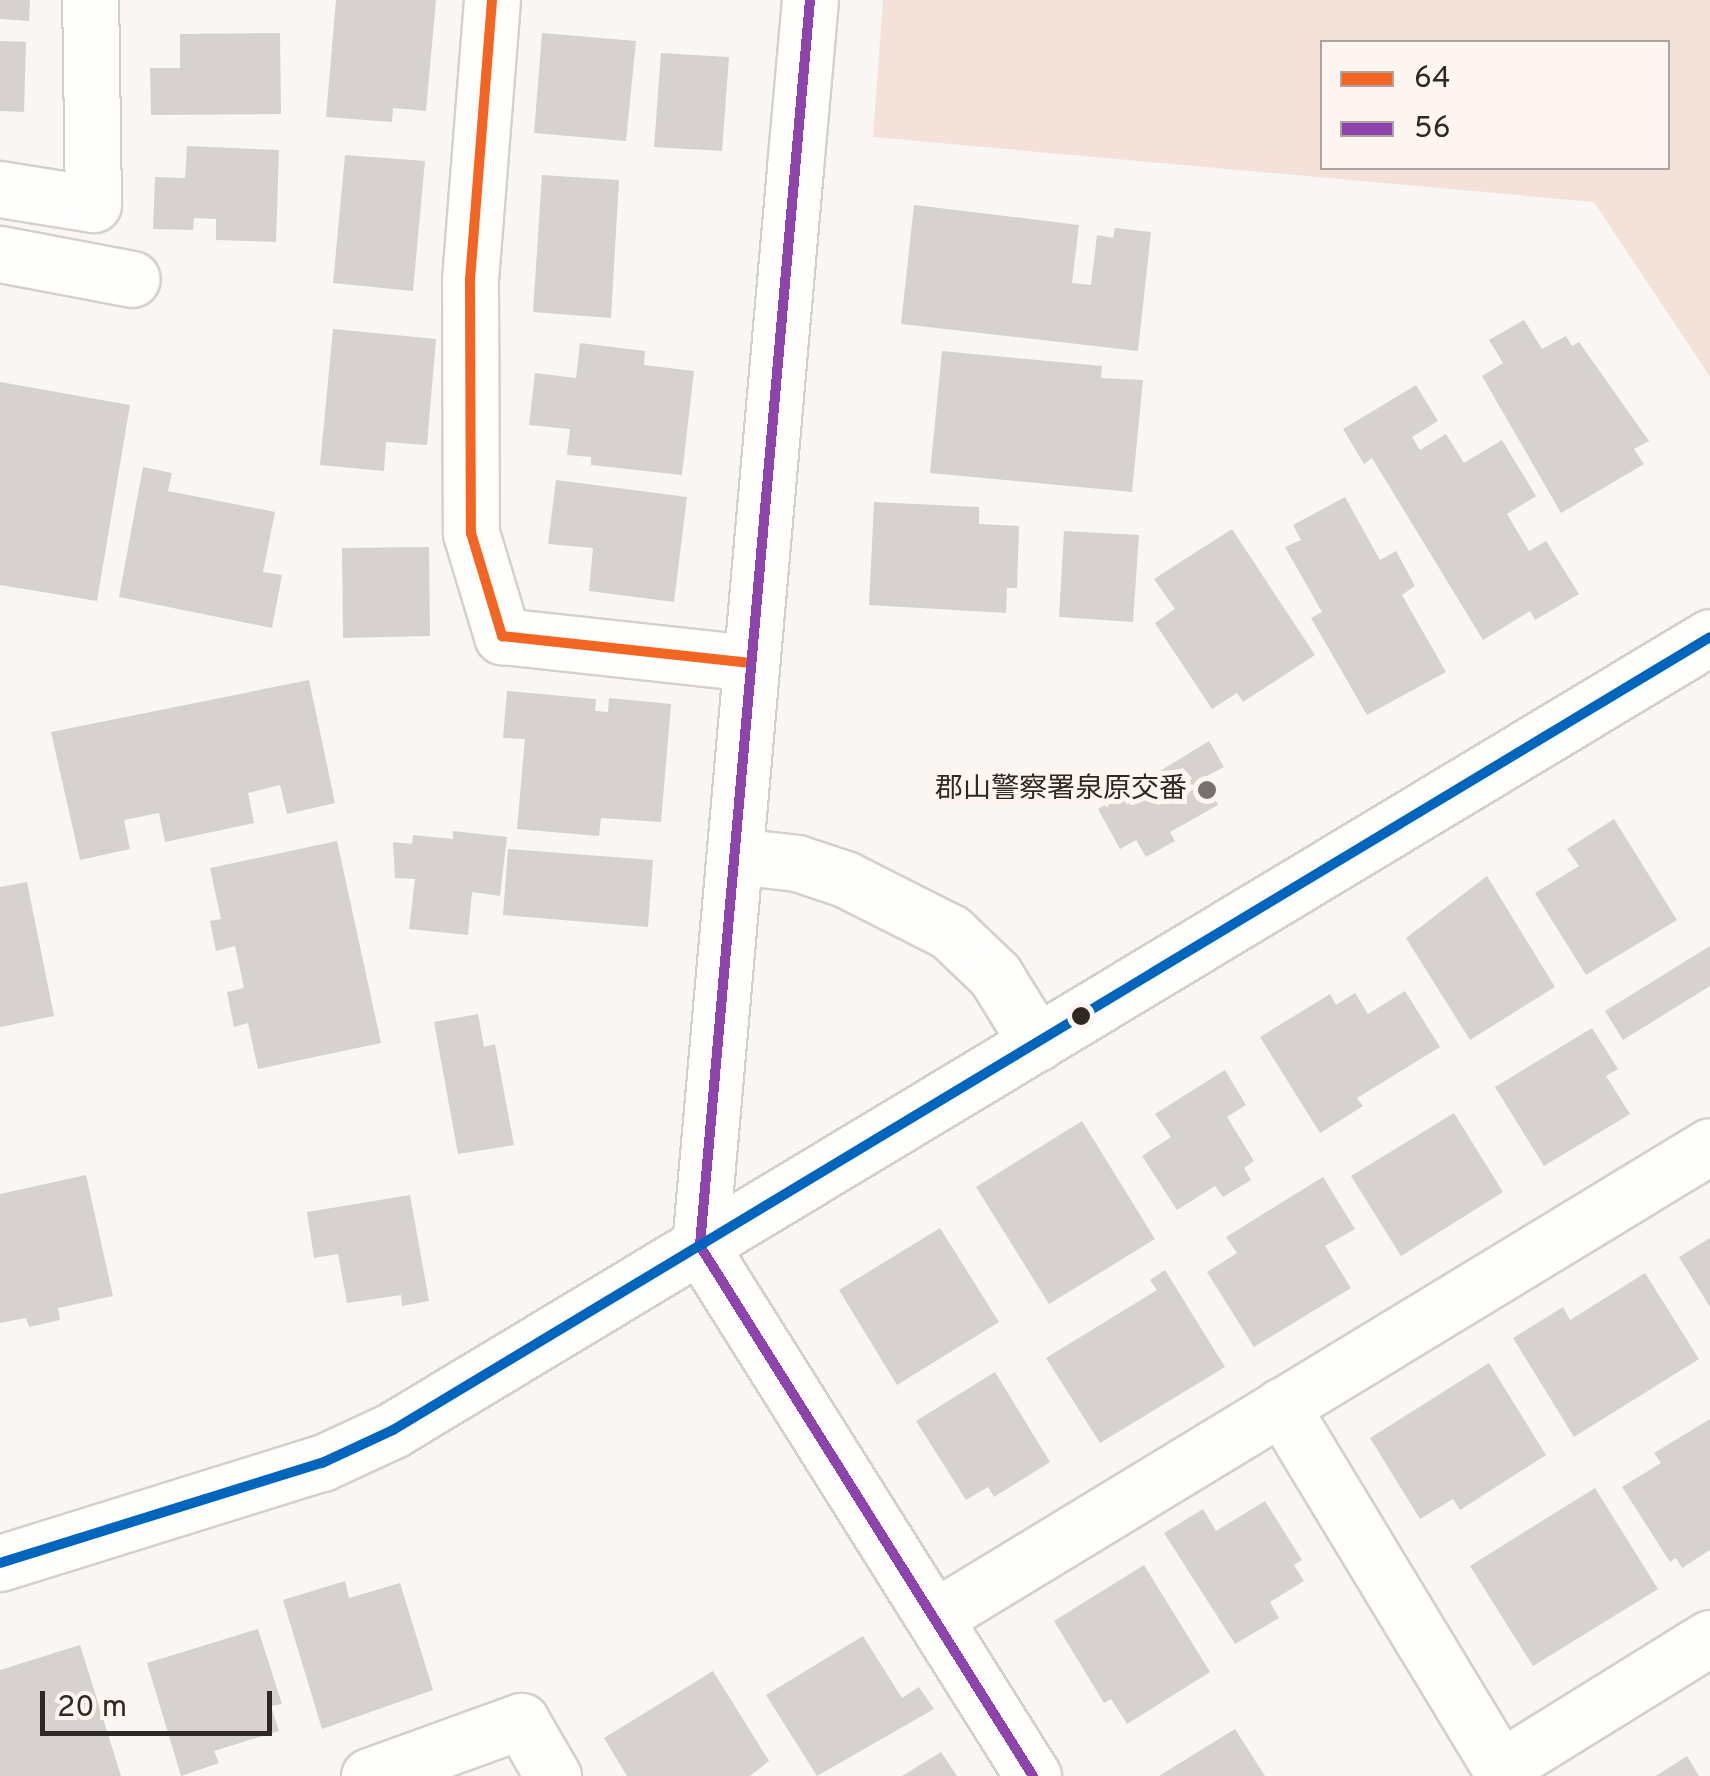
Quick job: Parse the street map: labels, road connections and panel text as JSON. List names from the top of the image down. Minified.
{"places":["郡山警察署泉原交番"],"lines":["transit line 64","transit line 56"],"legend":["64","56"],"scale_bar":"20 m"}
